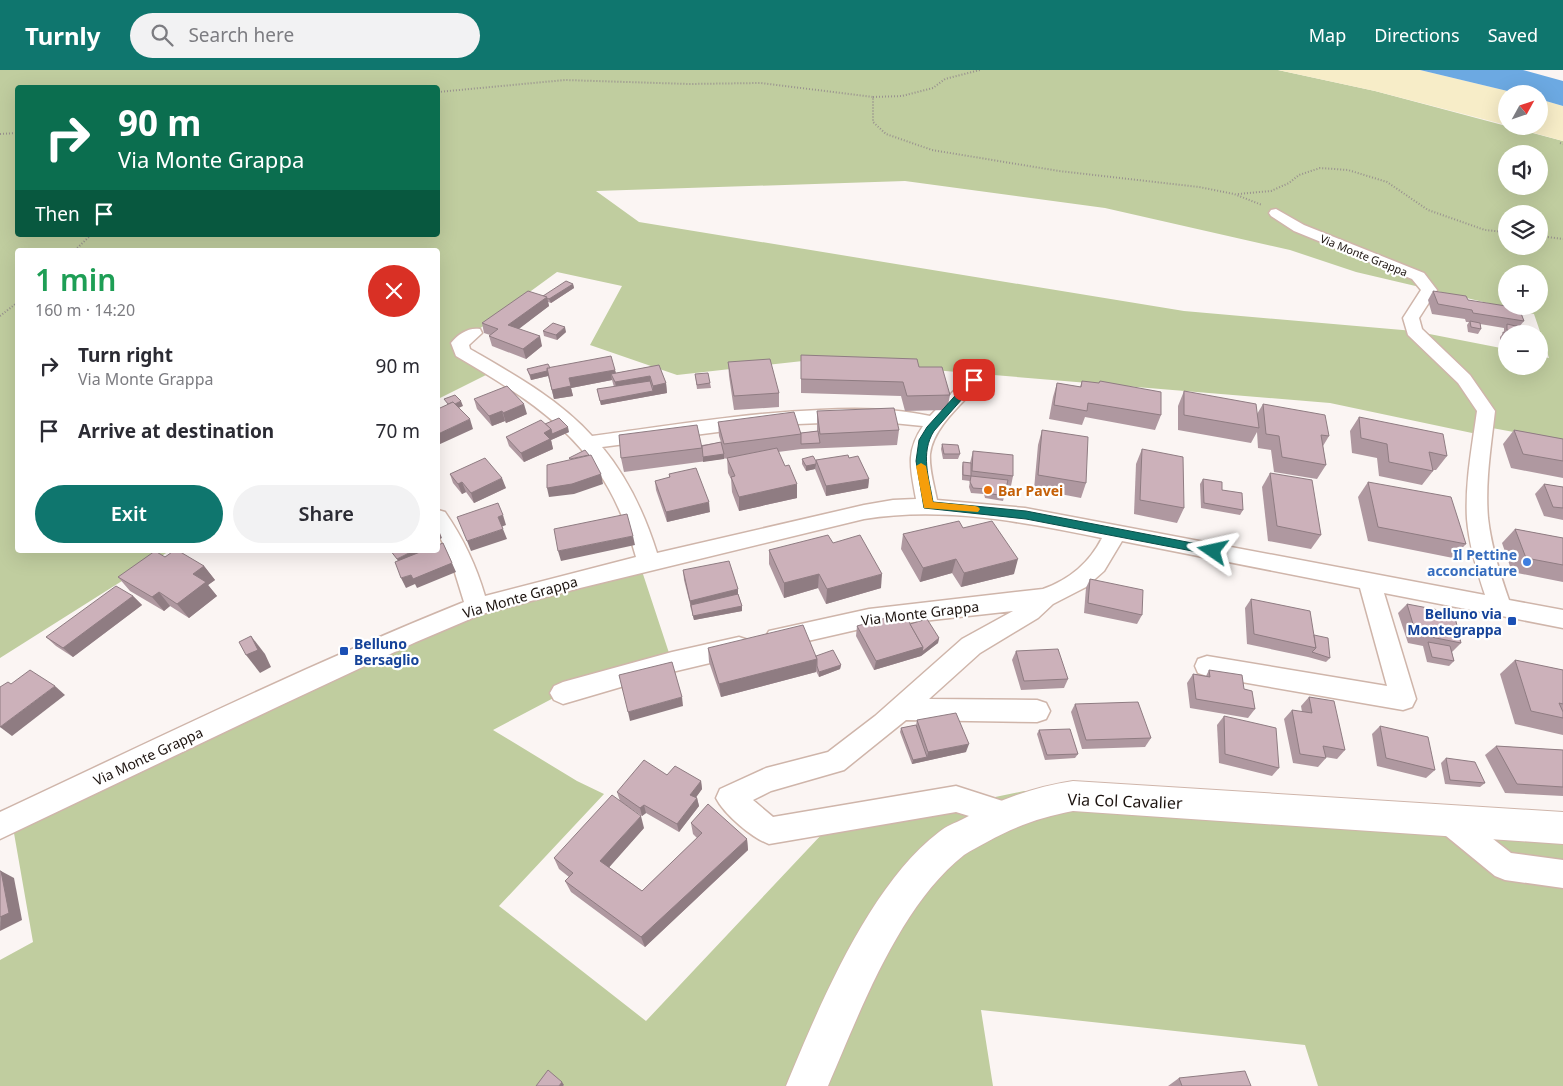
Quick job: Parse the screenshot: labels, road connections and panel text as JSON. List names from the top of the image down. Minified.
{"streets":{"main road":["Via Col Cavalier"],"street":["Via Monte Grappa"]},"crossings":[["Via Monte Grappa","Via Col Cavalier"]],"places":{"other":["Bar Pavei","Il Pettine acconciature"],"transit":["Belluno via Montegrappa","Belluno Bersaglio"]},"north":"top right","page":{"header":"Turnly","search":"Search here","nav":["Map","Directions","Saved"],"map_buttons":["+","−"],"turn":["90 m","Via Monte Grappa"],"then":"Then","heading":["1 min","160 m · 14:20"],"list":[{"name":"Turn right","note":"Via Monte Grappa","value":"90 m"},{"name":"Arrive at destination","value":"70 m"}],"buttons":["Exit","Share"]}}
